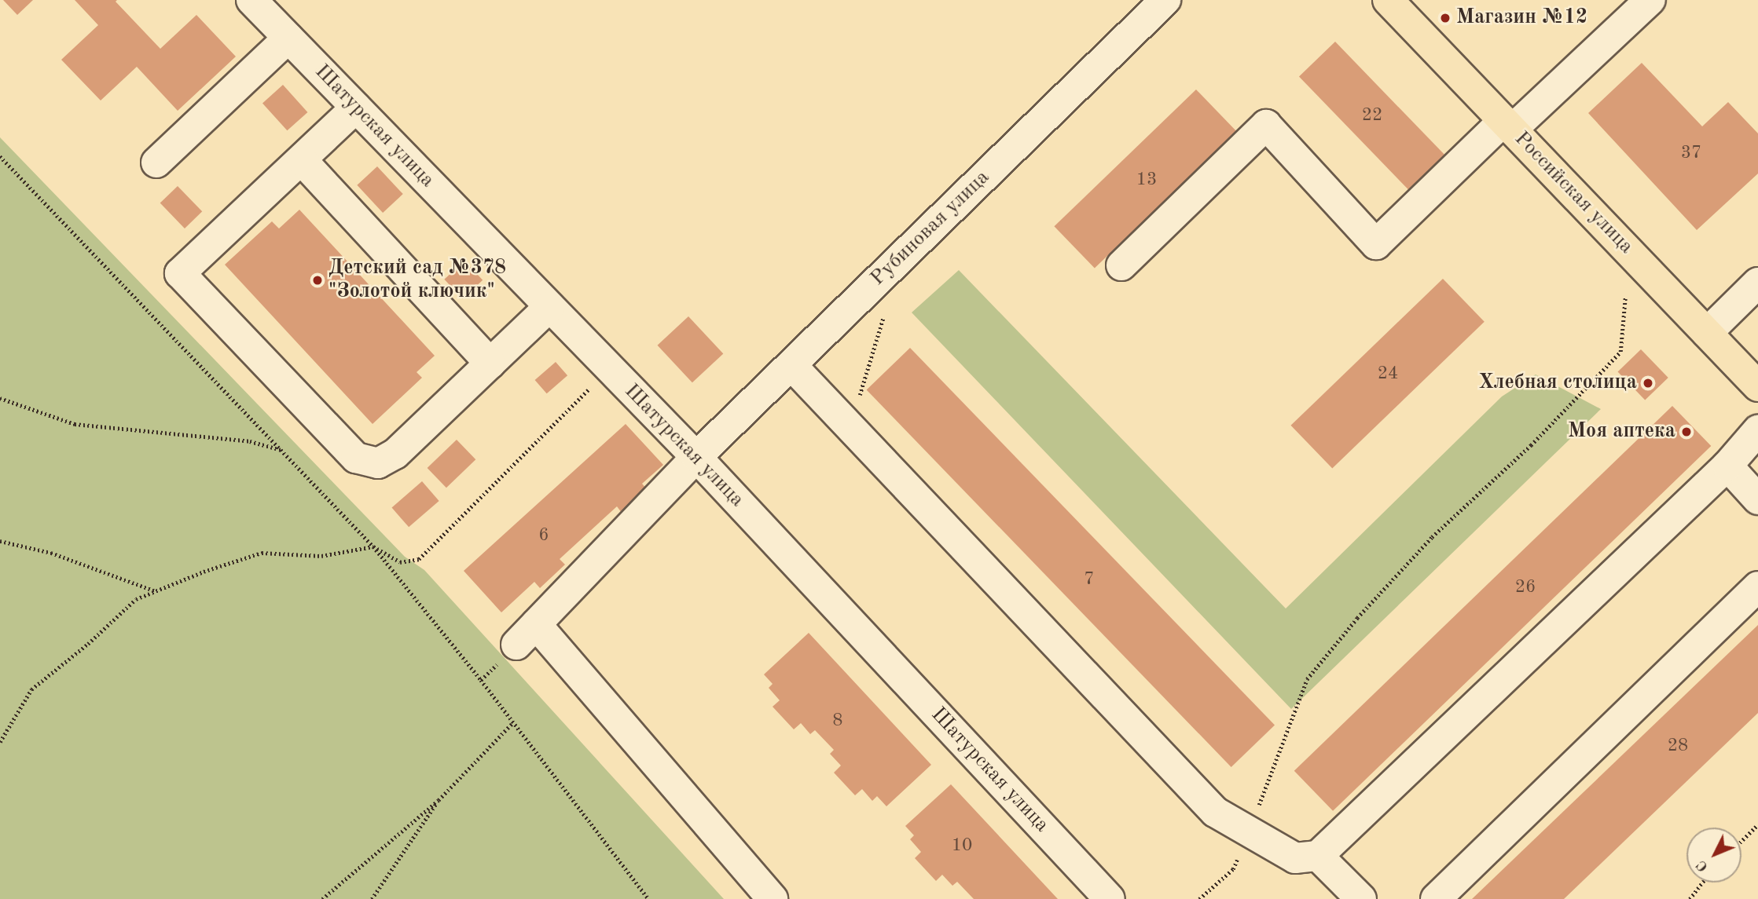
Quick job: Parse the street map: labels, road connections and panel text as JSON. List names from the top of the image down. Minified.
{"streets":{"main road":["Российская улица"],"street":["Шатурская улица","Рубиновая улица"]},"crossings":[["Шатурская улица","Рубиновая улица"]],"places":["Магазин №12","Детский сад №378 \"Золотой ключик\"","Хлебная столица","Моя аптека"],"house_numbers":["22","37","13","24","6","7","26","8","28","10"],"north":"bottom left"}
